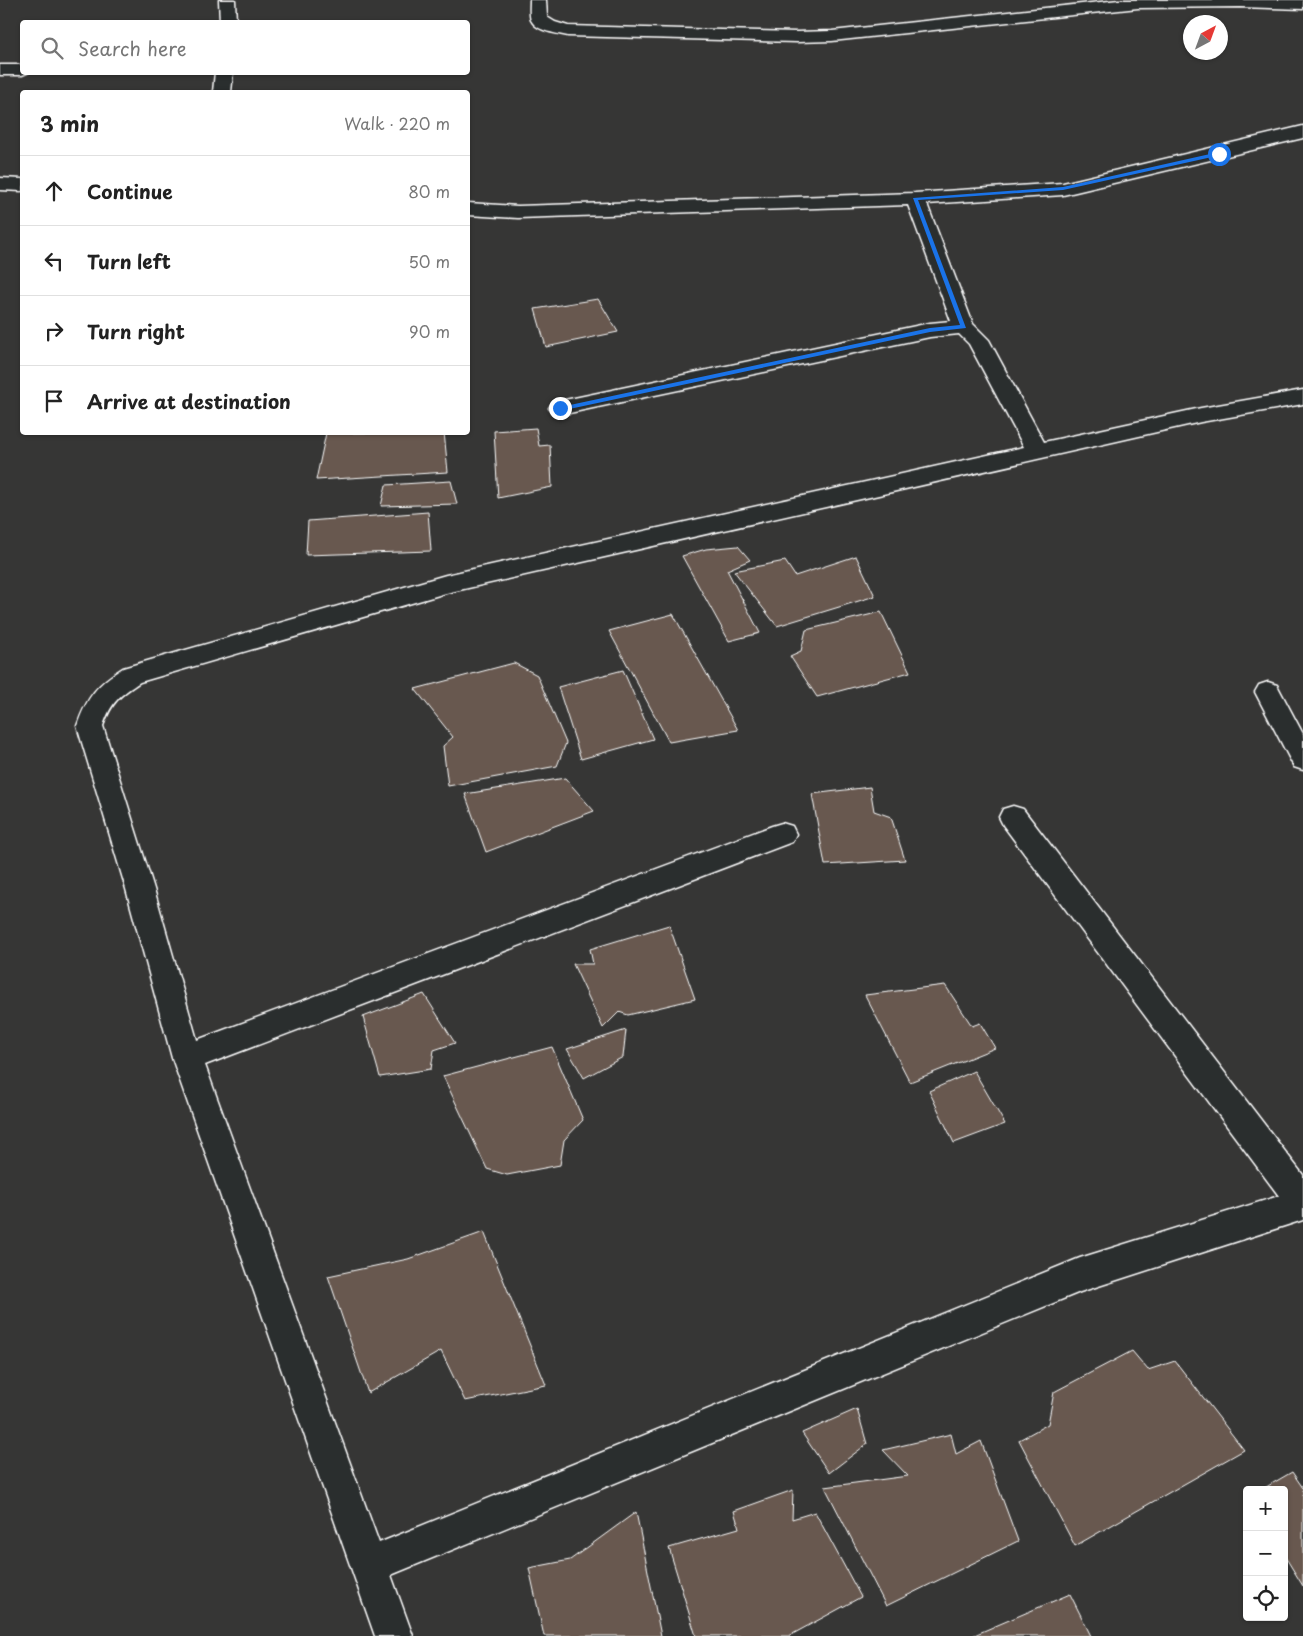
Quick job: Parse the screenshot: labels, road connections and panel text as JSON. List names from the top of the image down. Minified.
{"north":"top right","page":{"search":"Search here","heading":["3 min","Walk · 220 m"],"list":[["Continue","80 m"],["Turn left","50 m"],["Turn right","90 m"],"Arrive at destination"],"map_buttons":["+","−"]}}
